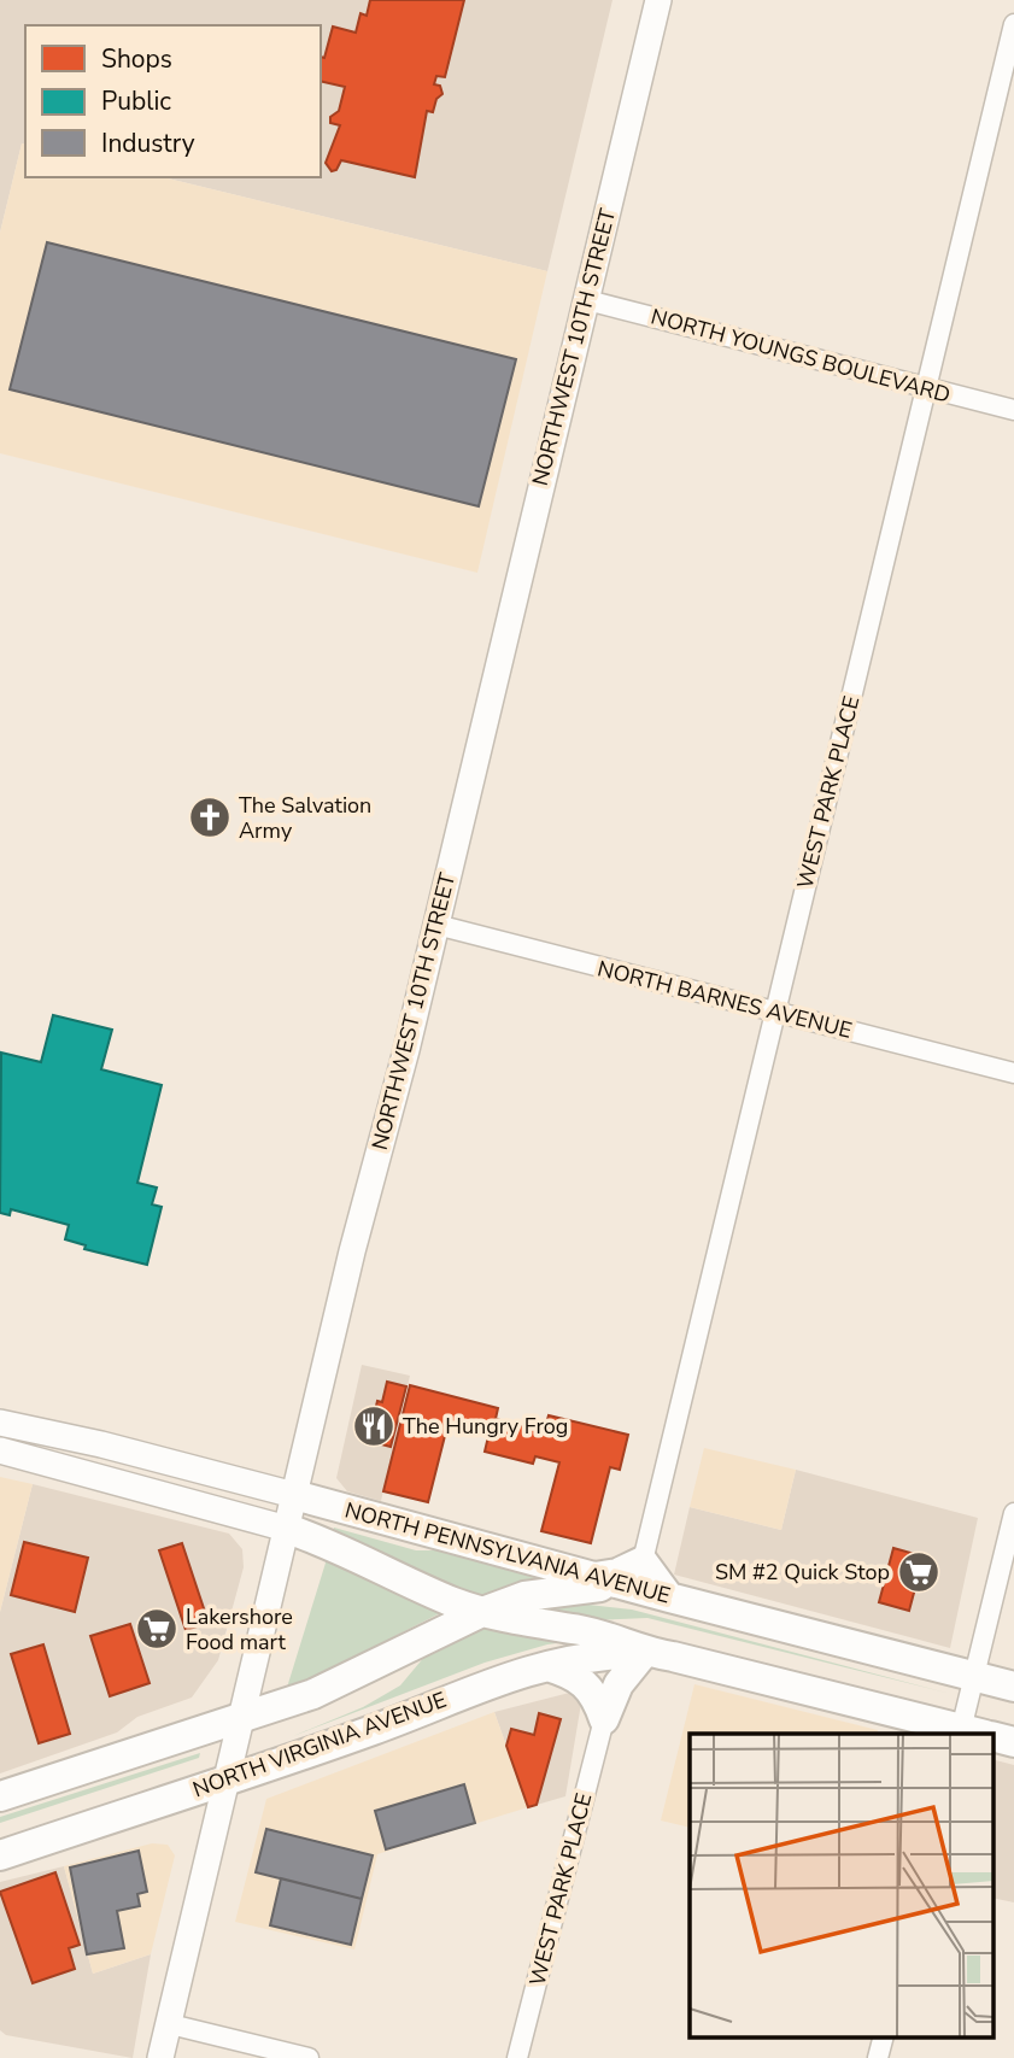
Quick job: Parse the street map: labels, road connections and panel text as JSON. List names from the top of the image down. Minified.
{"streets":{"main road":["NORTHWEST 10TH STREET","NORTH PENNSYLVANIA AVENUE","NORTH VIRGINIA AVENUE"],"street":["NORTH YOUNGS BOULEVARD","WEST PARK PLACE","NORTH BARNES AVENUE"]},"crossings":[["NORTHWEST 10TH STREET","NORTH YOUNGS BOULEVARD"],["NORTHWEST 10TH STREET","NORTH BARNES AVENUE"],["NORTHWEST 10TH STREET","NORTH PENNSYLVANIA AVENUE"],["NORTHWEST 10TH STREET","NORTH VIRGINIA AVENUE"],["NORTH YOUNGS BOULEVARD","WEST PARK PLACE"],["WEST PARK PLACE","NORTH BARNES AVENUE"],["NORTH PENNSYLVANIA AVENUE","NORTH VIRGINIA AVENUE"]],"places":{"church":["The Salvation Army"],"restaurant":["The Hungry Frog"],"supermarket":["SM #2 Quick Stop","Lakershore Food mart"]},"legend":["Shops","Public","Industry"]}
